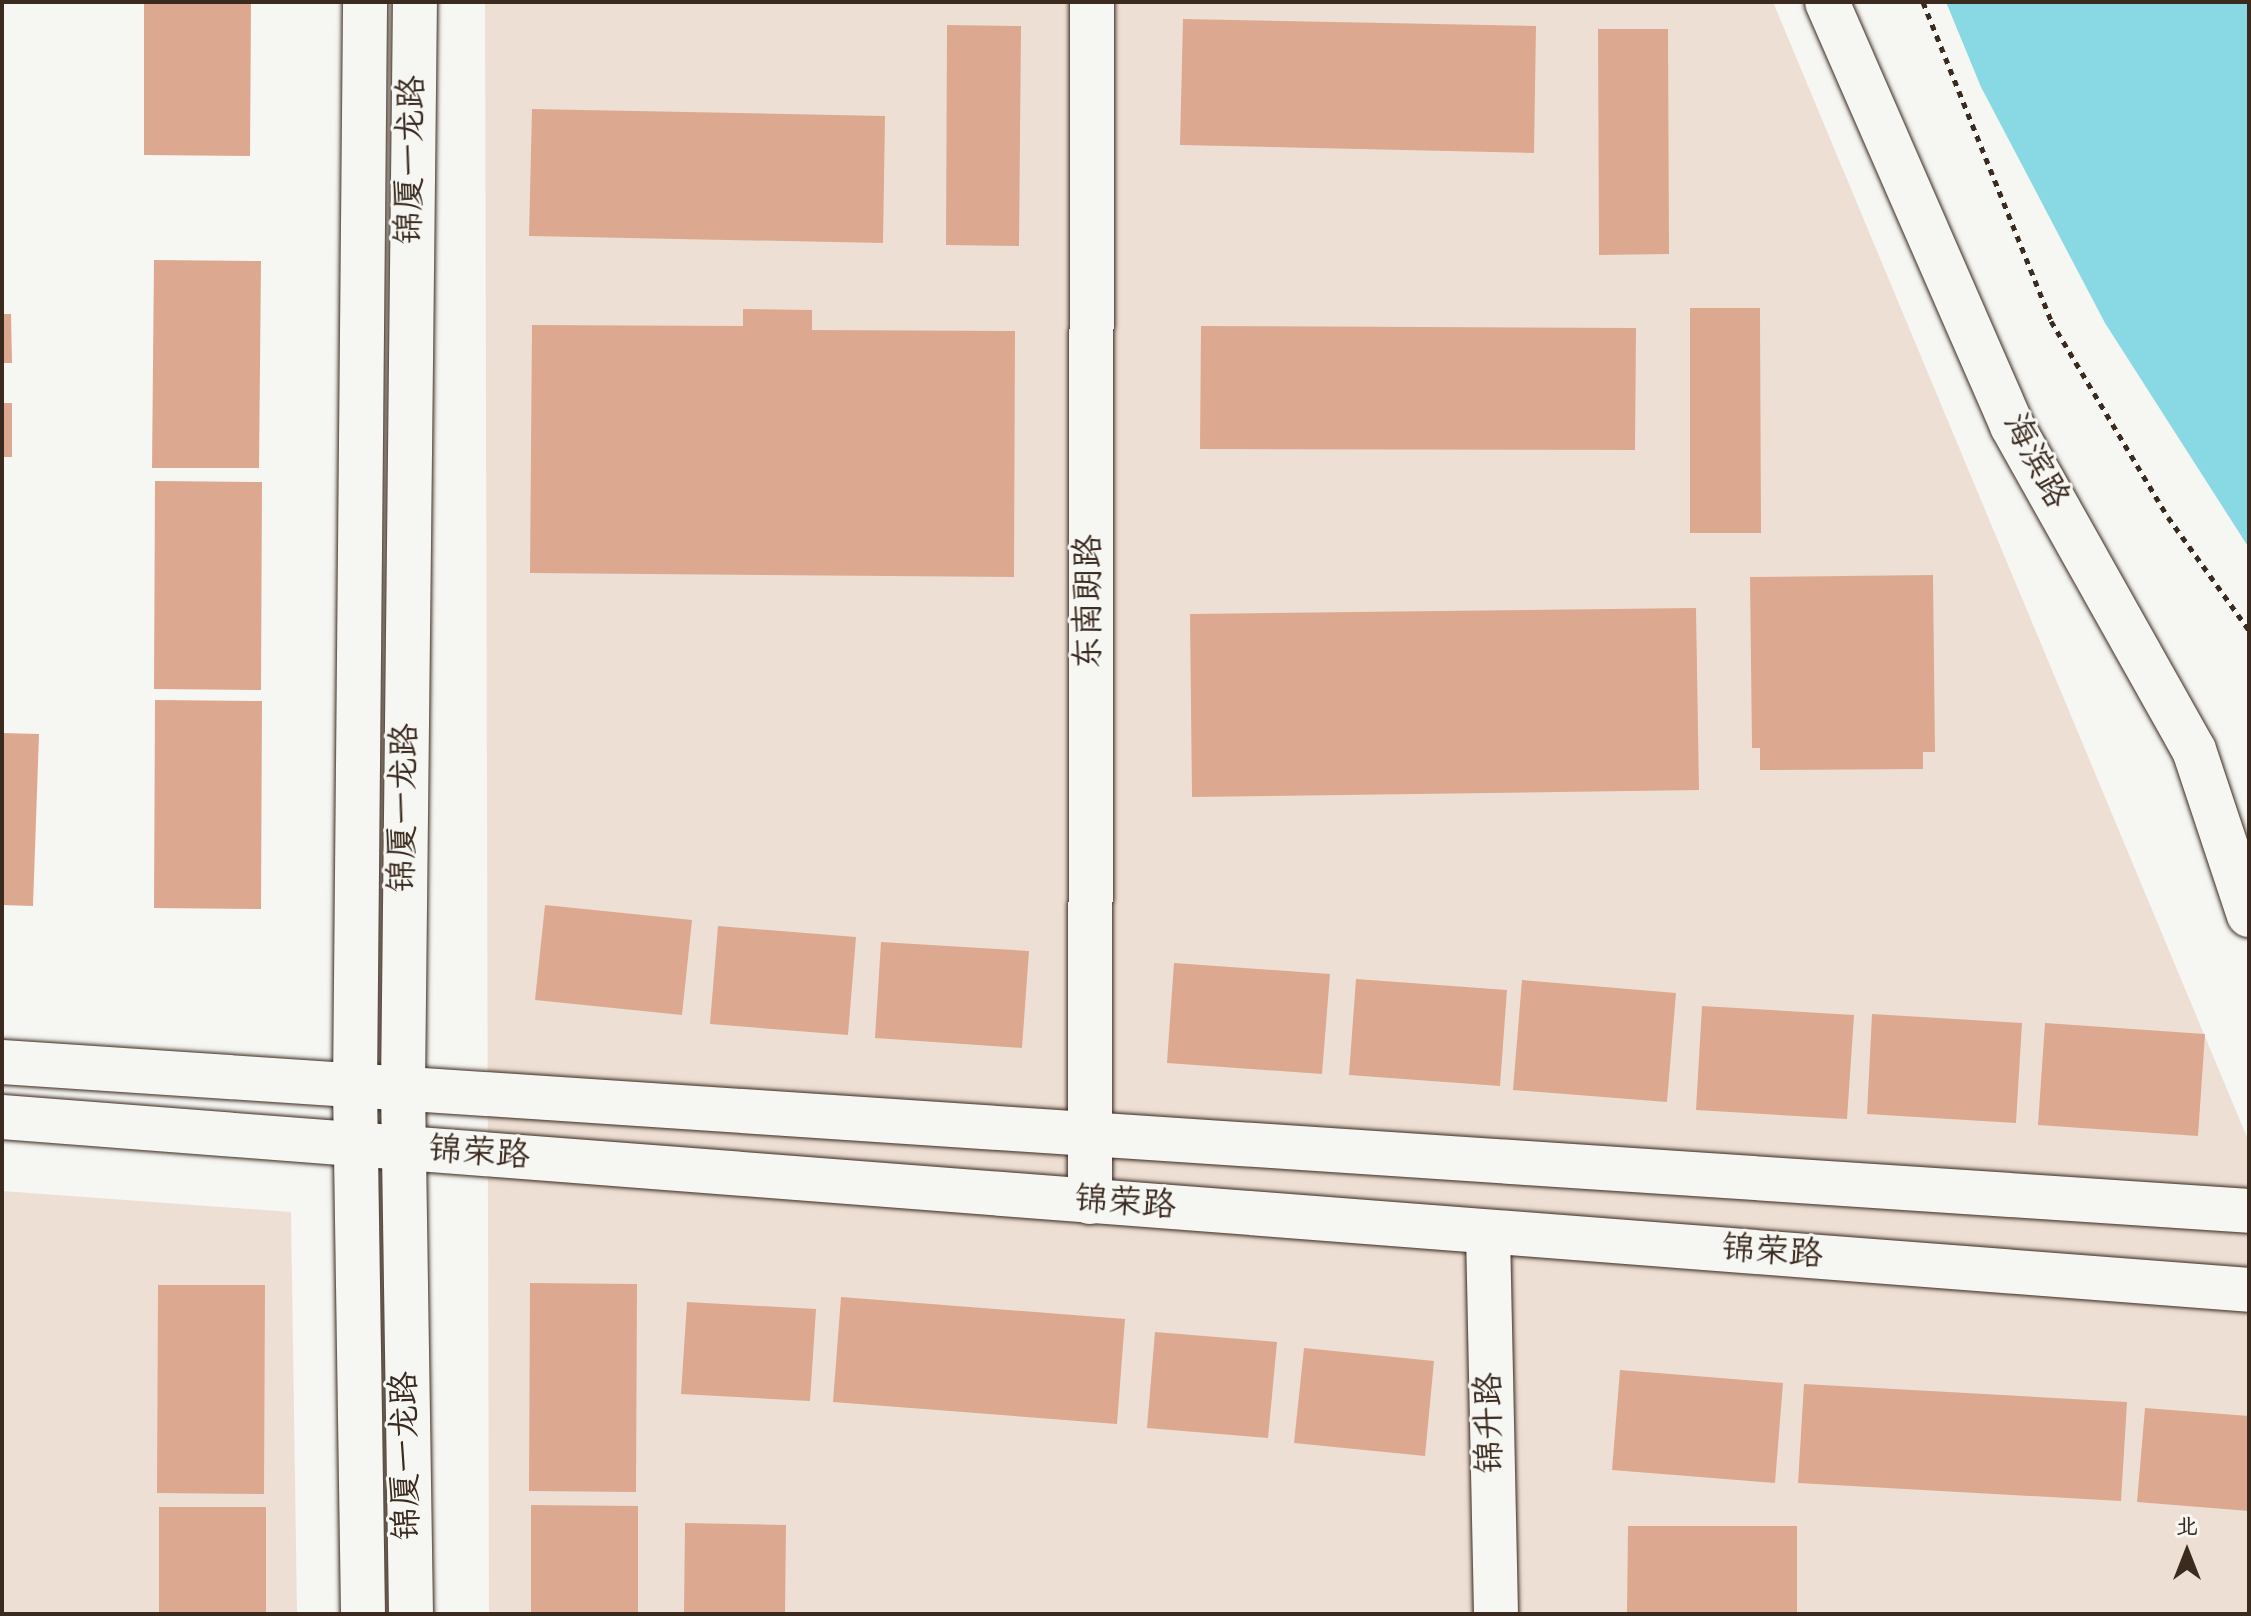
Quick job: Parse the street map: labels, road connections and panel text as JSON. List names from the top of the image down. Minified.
{"streets":{"street":["锦厦一龙路","海滨路","东南朗路","锦荣路","锦升路"]},"crossings":[["锦厦一龙路","锦荣路"],["东南朗路","锦荣路"],["锦荣路","锦升路"]],"north":"top"}
